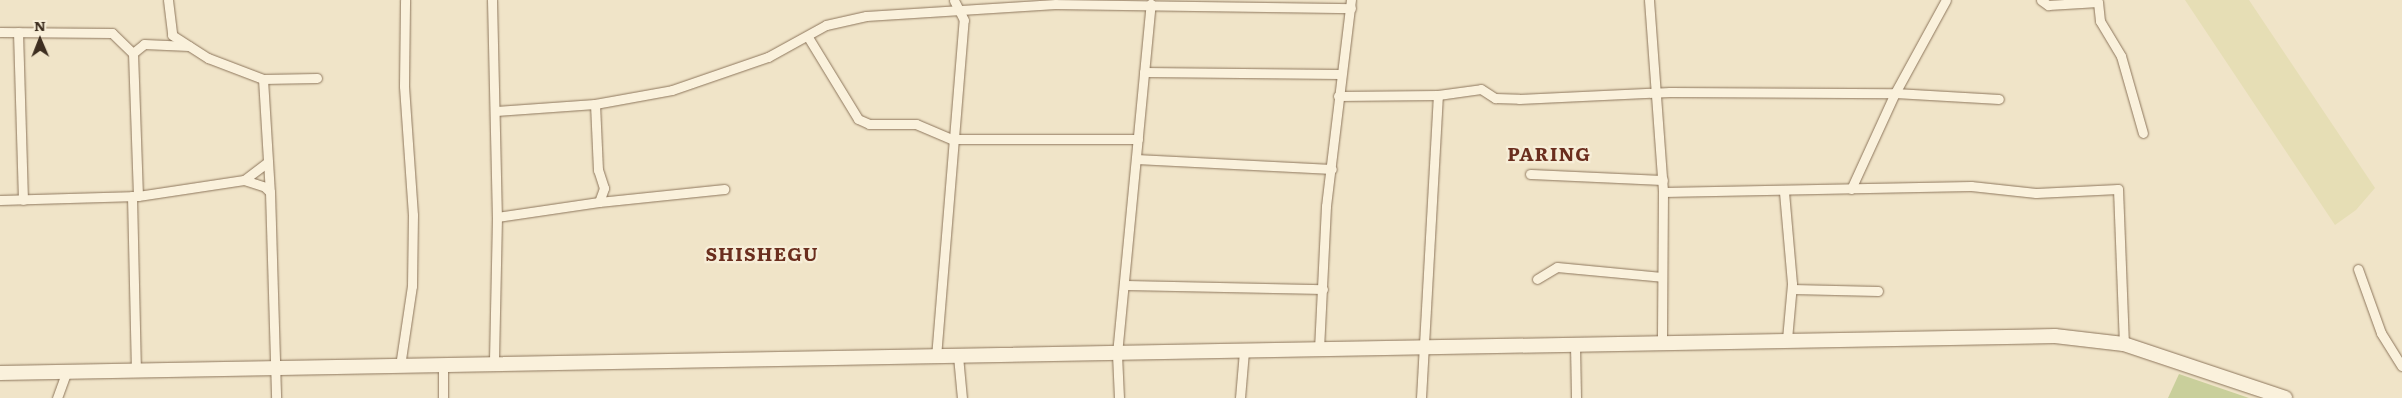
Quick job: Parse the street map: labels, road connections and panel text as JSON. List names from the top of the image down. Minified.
{"districts":["PARING","SHISHEGU"],"north":"top"}
